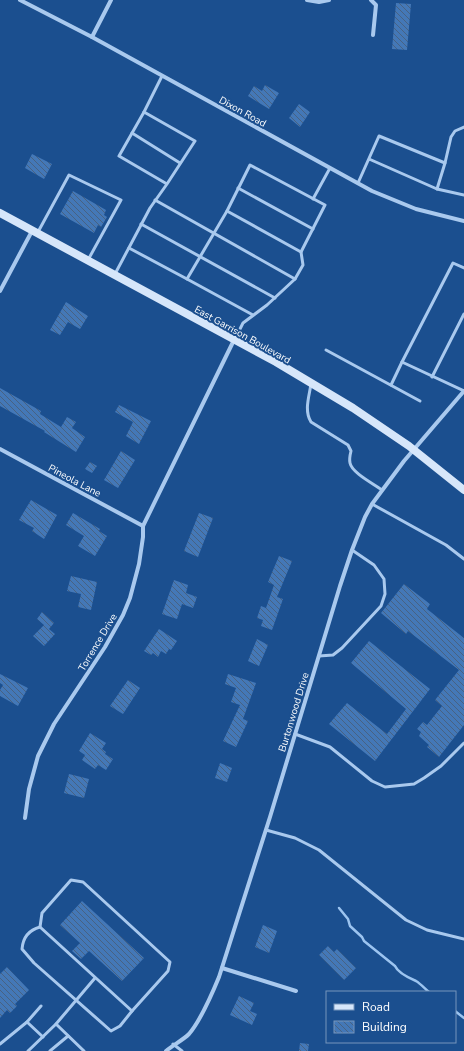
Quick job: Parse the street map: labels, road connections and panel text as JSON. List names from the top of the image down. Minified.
{"streets":{"main road":["East Garrison Boulevard"],"street":["Dixon Road","Pineola Lane","Torrence Drive","Burtonwood Drive"]},"crossings":[["East Garrison Boulevard","Torrence Drive"],["East Garrison Boulevard","Burtonwood Drive"],["Pineola Lane","Torrence Drive"]],"legend":["Road","Building"]}
